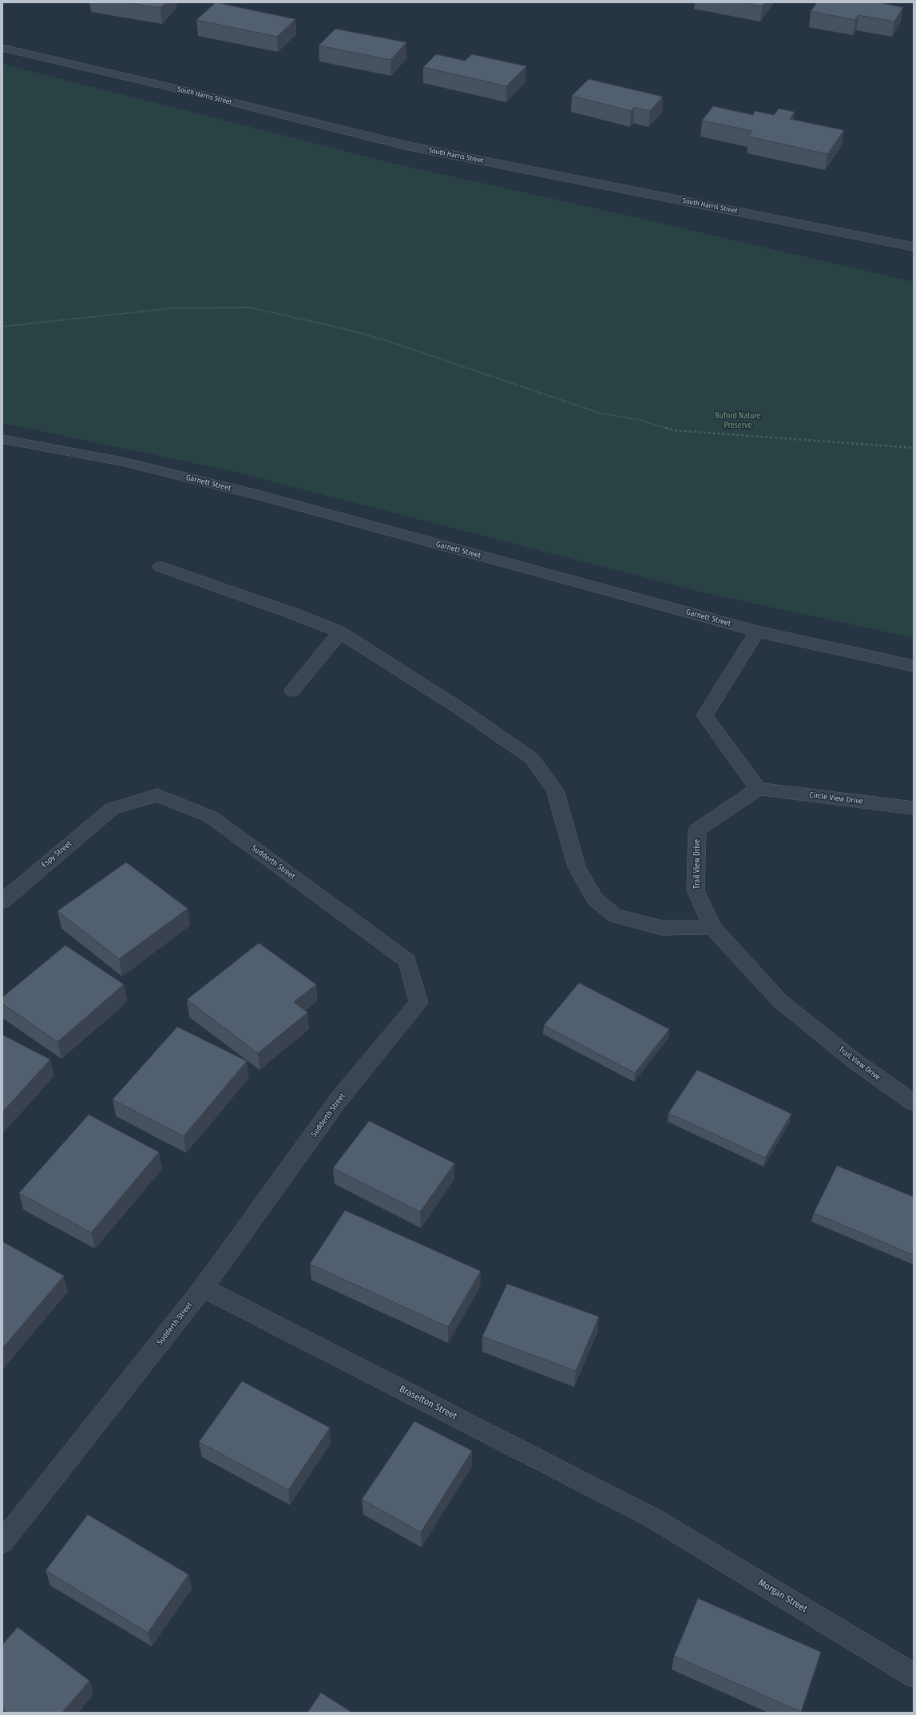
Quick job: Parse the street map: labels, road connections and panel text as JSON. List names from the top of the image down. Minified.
{"streets":{"street":["South Harris Street","Garnett Street","Circle View Drive","Espy Street","Sudderth Street","Trail View Drive","Braselton Street","Morgan Street"]},"crossings":[["Circle View Drive","Trail View Drive"],["Espy Street","Sudderth Street"],["Sudderth Street","Braselton Street"],["Braselton Street","Morgan Street"]],"parks":["Buford Nature Preserve"]}
